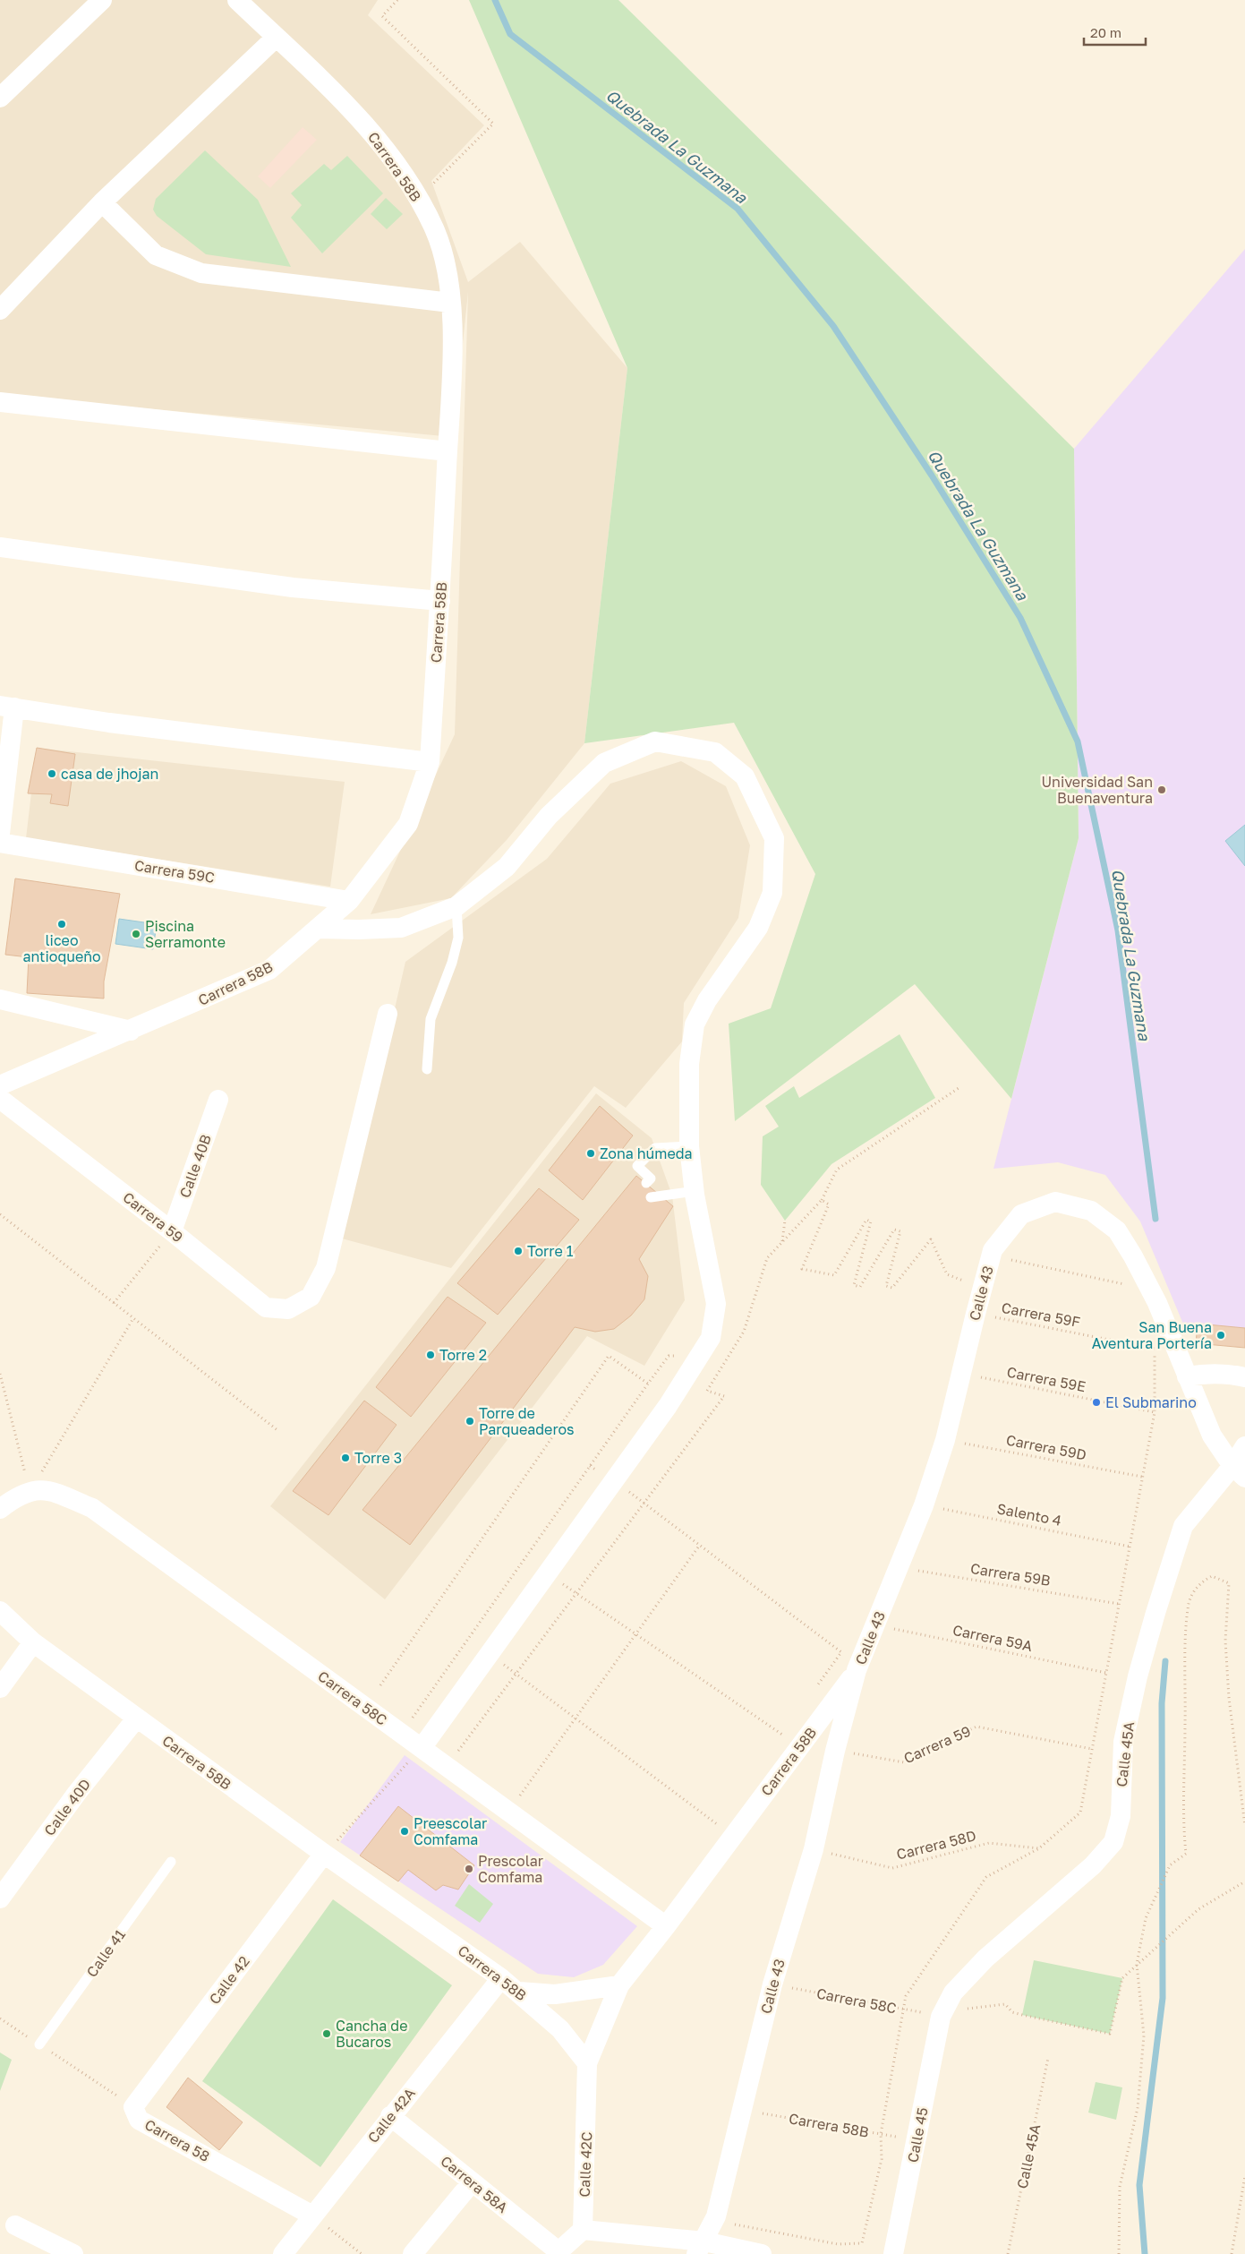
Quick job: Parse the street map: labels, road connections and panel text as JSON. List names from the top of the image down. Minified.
{"streets":{"street":["Carrera 58B","Carrera 59C","Calle 40B","Carrera 59","Calle 43","Carrera 58C","Calle 45A","Calle 40D","Calle 42","Calle 42A","Calle 45","Carrera 58","Calle 42C","Carrera 58A"],"lane":["Calle 41"],"path":["Carrera 59F","Carrera 59E","Carrera 59D","Salento 4","Carrera 59B","Carrera 59A","Carrera 58D"]},"crossings":[["Carrera 58B","Carrera 59C"],["Carrera 58B","Calle 43"],["Carrera 58B","Carrera 58C"],["Carrera 58B","Calle 40D"],["Carrera 58B","Calle 42"],["Carrera 58B","Calle 42A"],["Carrera 58B","Calle 45"],["Carrera 58B","Calle 42C"],["Calle 40B","Carrera 59"],["Carrera 59","Calle 43"],["Calle 43","Carrera 59F"],["Calle 43","Carrera 59E"],["Calle 43","Carrera 59D"],["Calle 43","Salento 4"],["Calle 43","Carrera 59B"],["Calle 43","Carrera 59A"],["Calle 43","Carrera 58C"],["Calle 43","Calle 45A"],["Calle 43","Carrera 58D"],["Carrera 58C","Calle 45A"],["Carrera 58C","Calle 45"],["Calle 45A","Calle 45"],["Calle 41","Carrera 58"],["Calle 42","Carrera 58"],["Calle 42A","Carrera 58"],["Calle 42A","Carrera 58A"]],"water":["Quebrada La Guzmana"],"places":["casa de jhojan","Universidad San Buenaventura","liceo antioqueño","Piscina Serramonte","Zona húmeda","Torre 1","San Buena Aventura Portería","Torre 2","El Submarino","Torre de Parqueaderos","Torre 3","Preescolar Comfama","Prescolar Comfama","Cancha de Bucaros"],"scale_bar":"20 m"}
